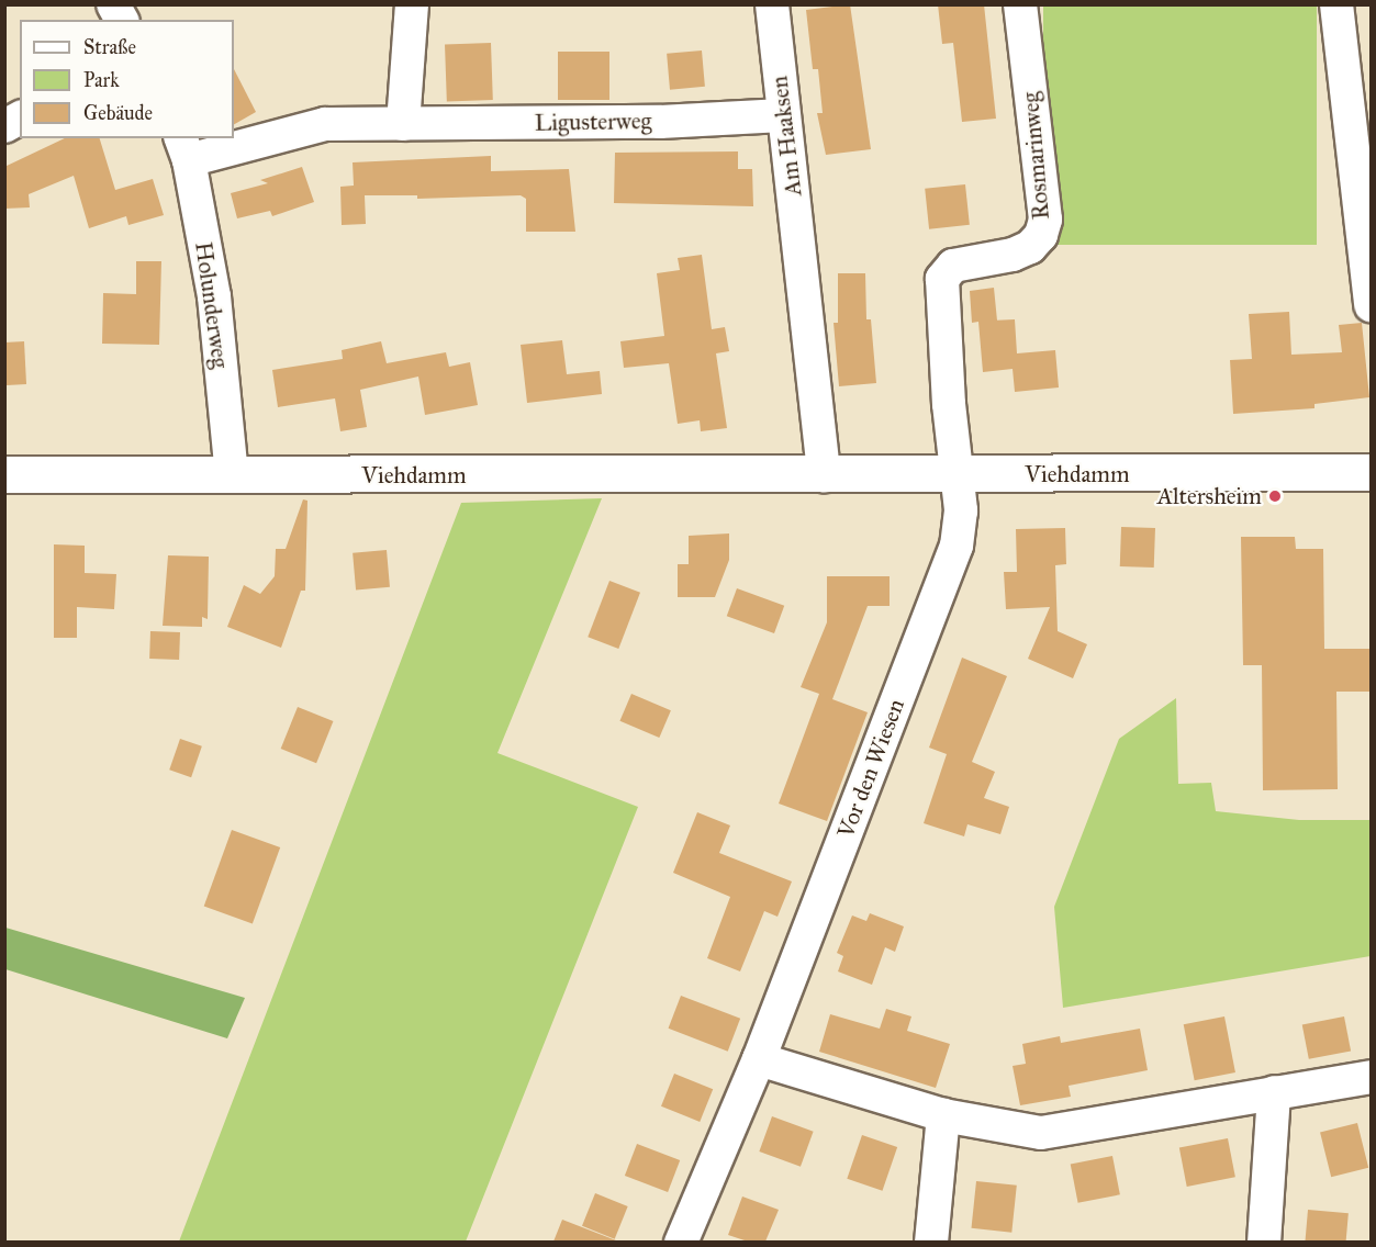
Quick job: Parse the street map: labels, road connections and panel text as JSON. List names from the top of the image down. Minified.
{"streets":{"main road":["Viehdamm"],"street":["Ligusterweg","Am Haaksen","Rosmarinweg","Holunderweg","Vor den Wiesen"]},"crossings":[["Ligusterweg","Am Haaksen"],["Ligusterweg","Holunderweg"],["Am Haaksen","Viehdamm"],["Rosmarinweg","Viehdamm"],["Rosmarinweg","Vor den Wiesen"],["Holunderweg","Viehdamm"],["Viehdamm","Vor den Wiesen"]],"places":["Altersheim"],"legend":["Straße","Park","Gebäude"]}
